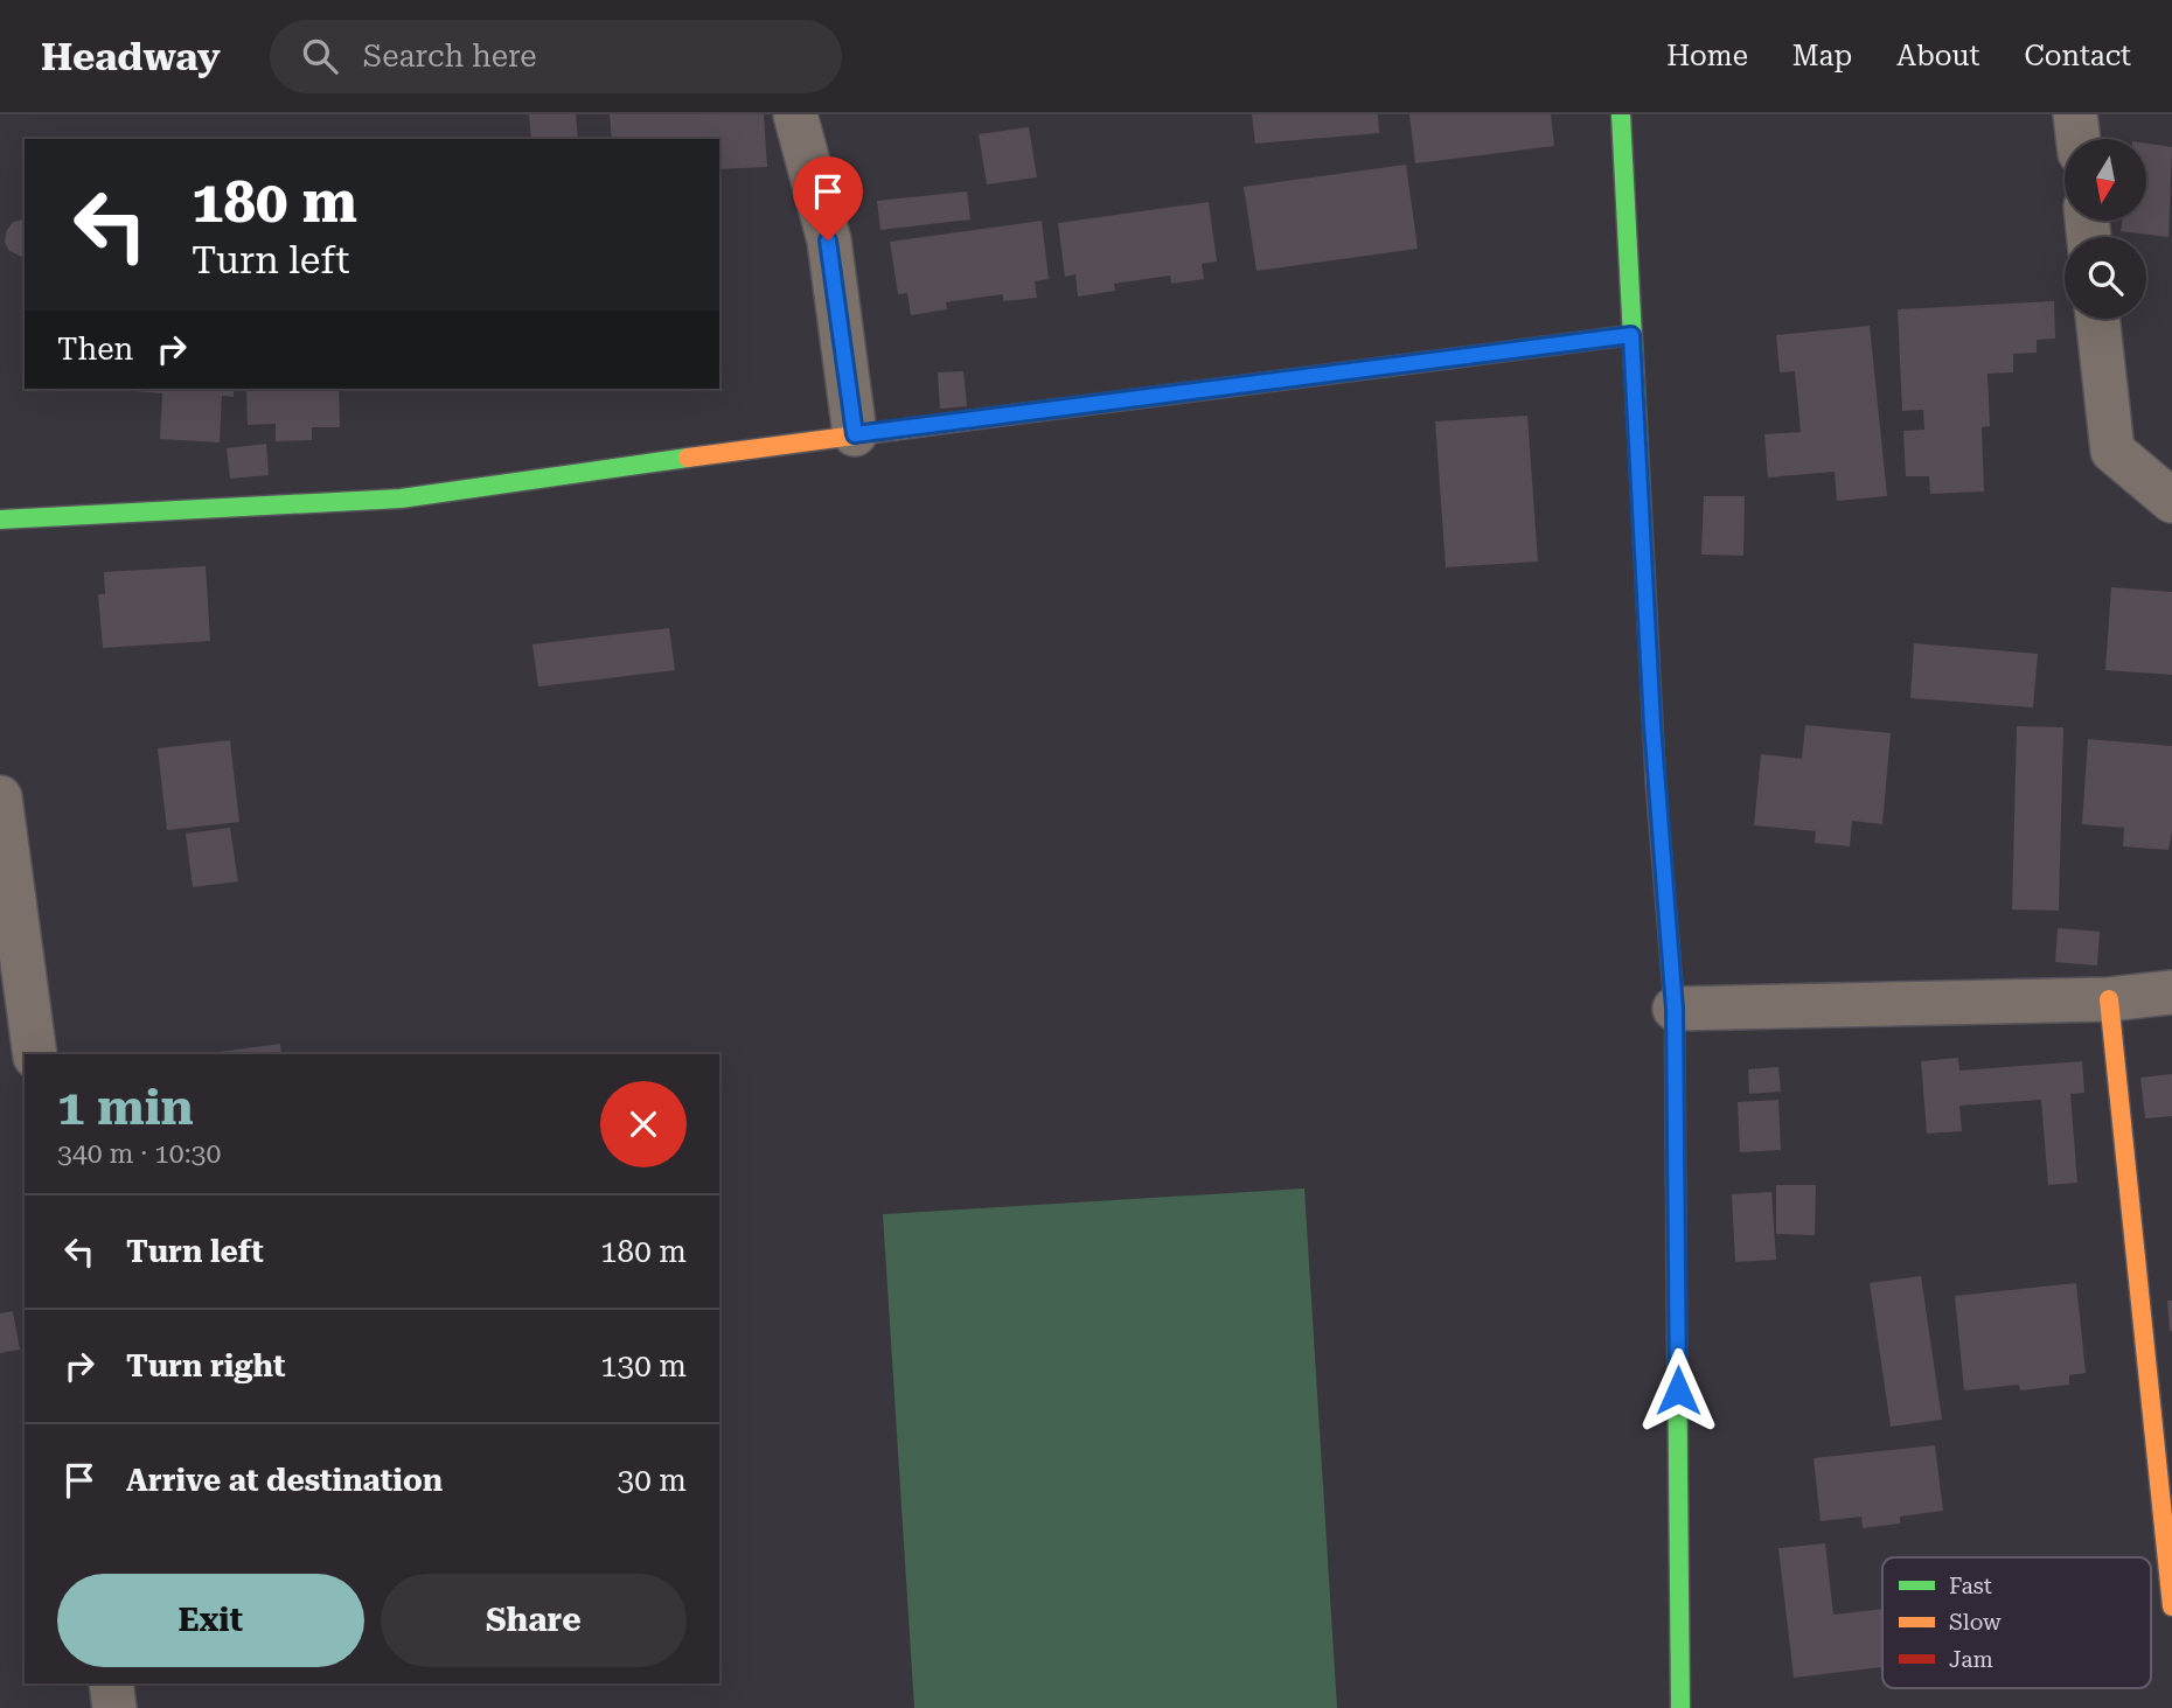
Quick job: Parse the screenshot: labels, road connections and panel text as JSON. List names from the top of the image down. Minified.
{"legend":["Fast","Slow","Jam"],"north":"bottom","page":{"header":"Headway","search":"Search here","nav":["Home","Map","About","Contact"],"turn":["180 m","Turn left"],"then":"Then","heading":["1 min","340 m · 10:30"],"list":[{"name":"Turn left","value":"180 m"},{"name":"Turn right","value":"130 m"},{"name":"Arrive at destination","value":"30 m"}],"buttons":["Exit","Share"]}}
